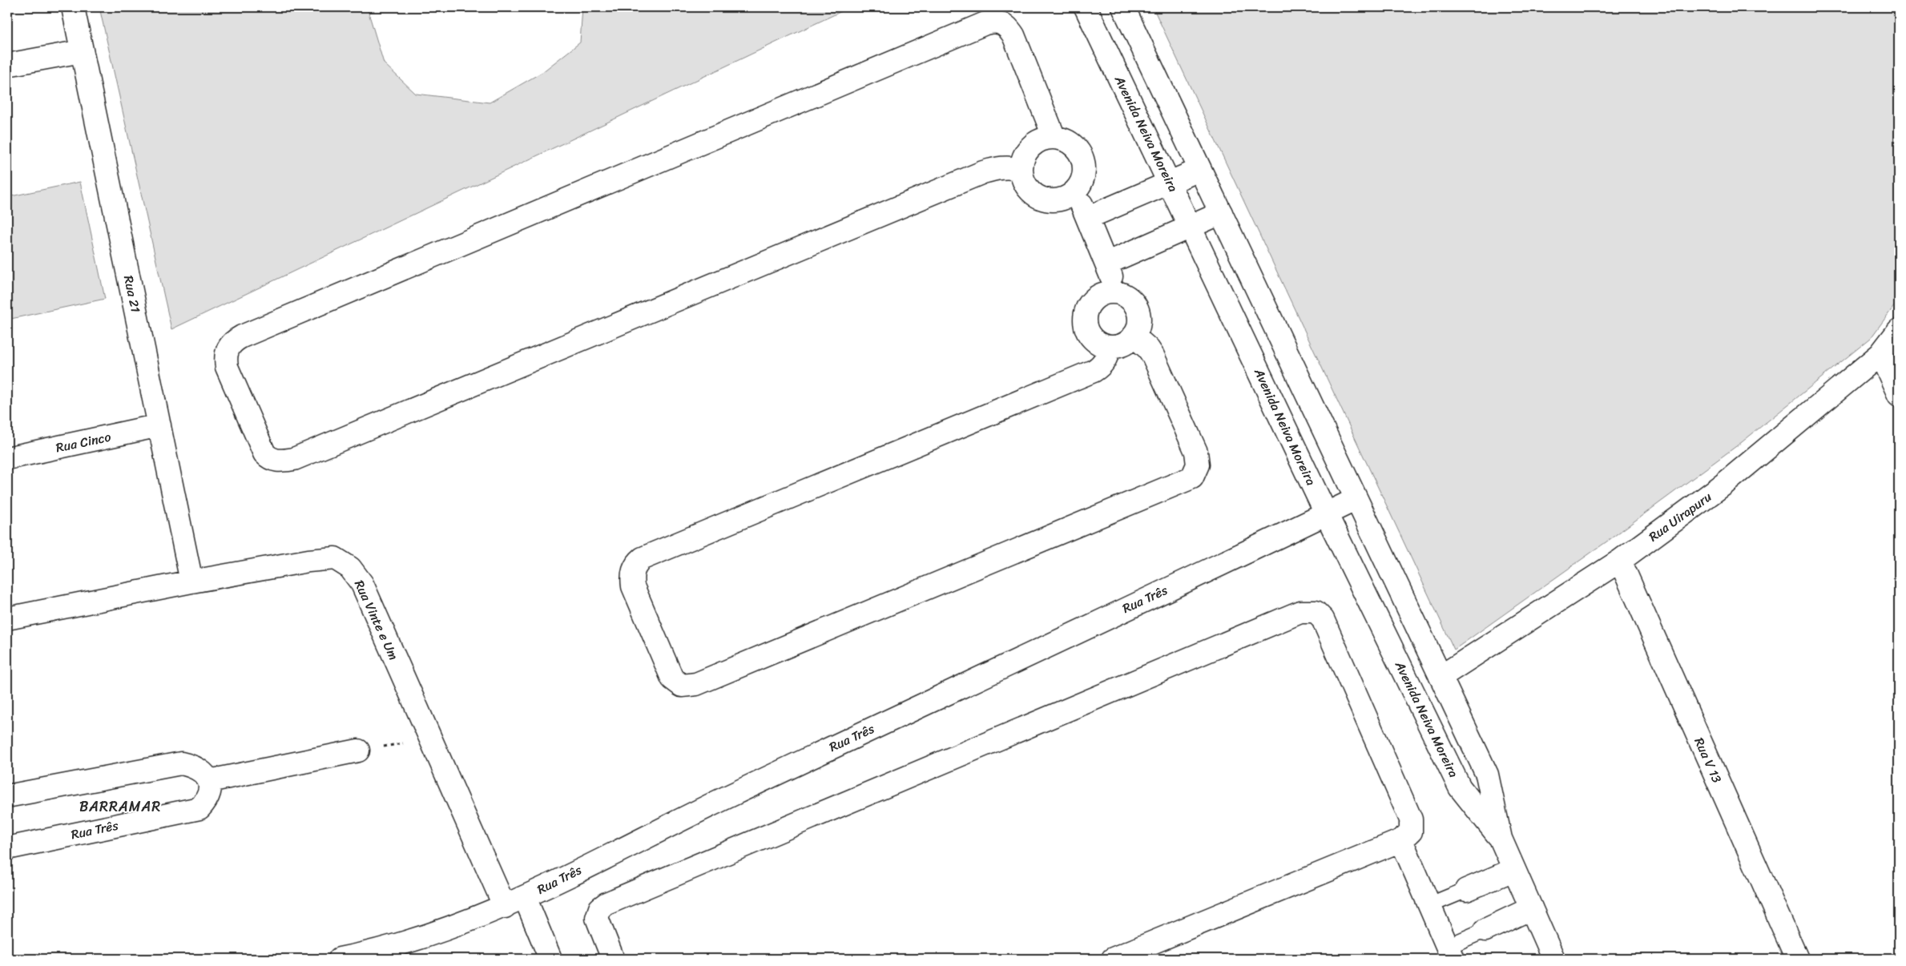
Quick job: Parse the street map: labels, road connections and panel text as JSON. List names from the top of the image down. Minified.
{"streets":{"street":["Avenida Neiva Moreira","Rua 21","Rua Cinco","Rua Uirapuru","Rua Três","Rua Vinte e Um","Rua V 13"]},"crossings":[["Avenida Neiva Moreira","Rua Uirapuru"],["Avenida Neiva Moreira","Rua Três"],["Rua 21","Rua Cinco"],["Rua 21","Rua Vinte e Um"],["Rua Uirapuru","Rua V 13"],["Rua Três","Rua Vinte e Um"]],"districts":["BARRAMAR"]}
